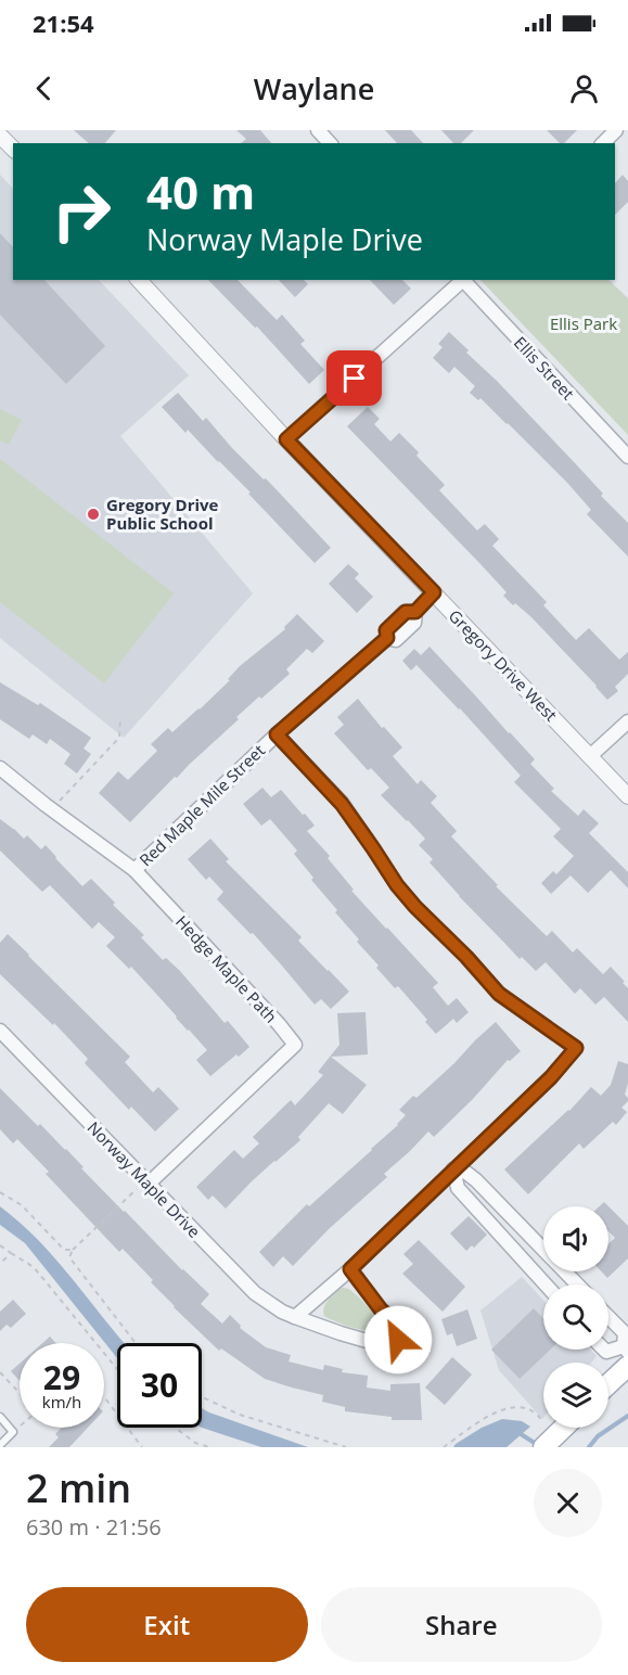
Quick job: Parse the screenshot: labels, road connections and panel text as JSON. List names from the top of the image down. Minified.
{"streets":{"street":["Ellis Street","Gregory Drive West","Red Maple Mile Street","Hedge Maple Path","Norway Maple Drive"]},"crossings":[["Gregory Drive West","Red Maple Mile Street"],["Red Maple Mile Street","Hedge Maple Path"],["Hedge Maple Path","Norway Maple Drive"]],"parks":["Ellis Park"],"places":["Gregory Drive Public School"],"page":{"status":"21:54","header":"Waylane","turn":["40 m","Norway Maple Drive"],"speed":"29 km/h","limit":"30","heading":["2 min","630 m · 21:56"],"buttons":["Exit","Share"]}}
